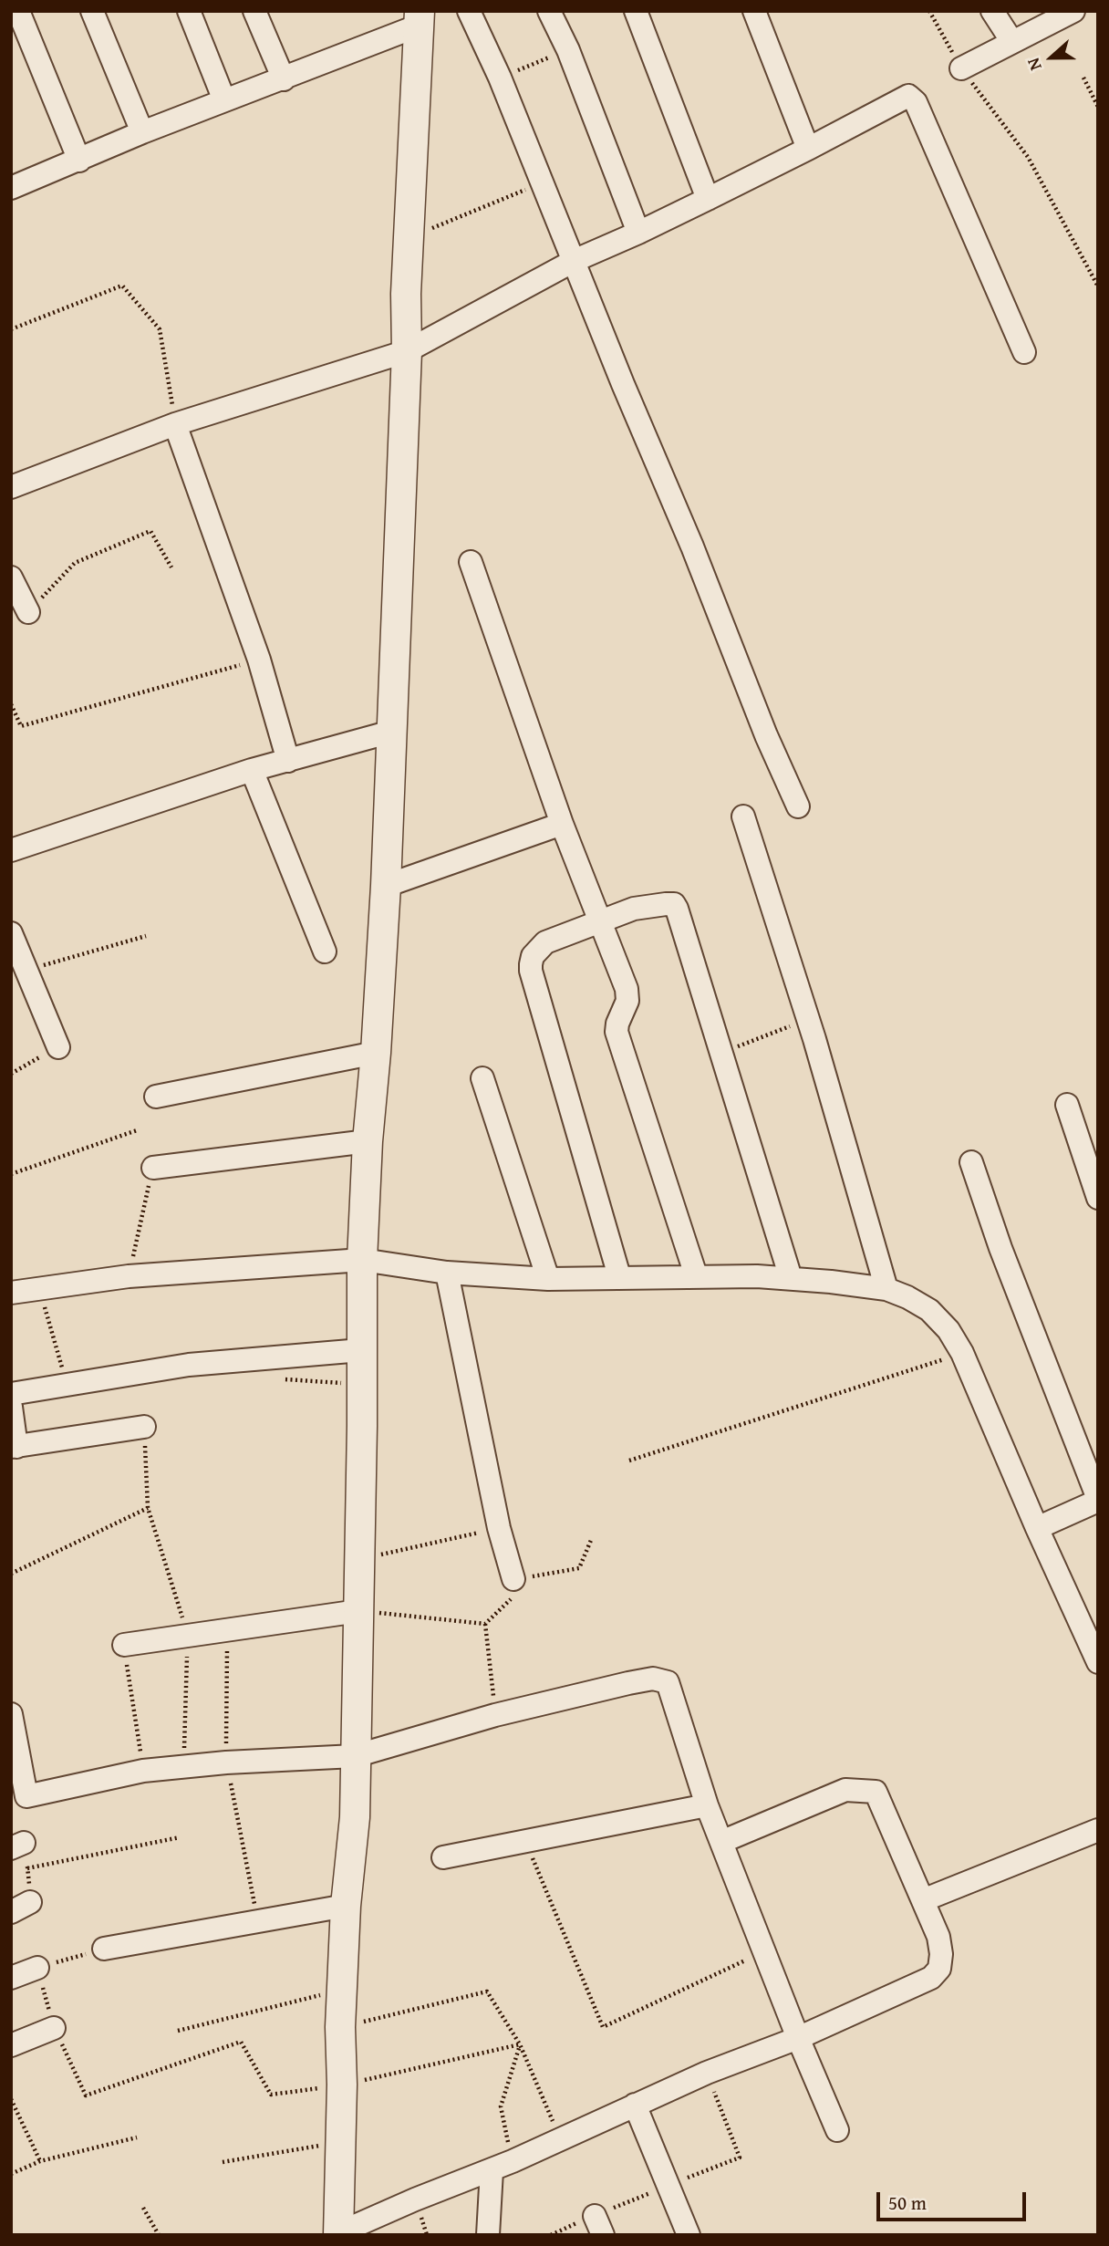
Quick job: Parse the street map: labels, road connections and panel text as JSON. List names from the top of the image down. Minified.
{"scale_bar":"50 m","north":"left"}
